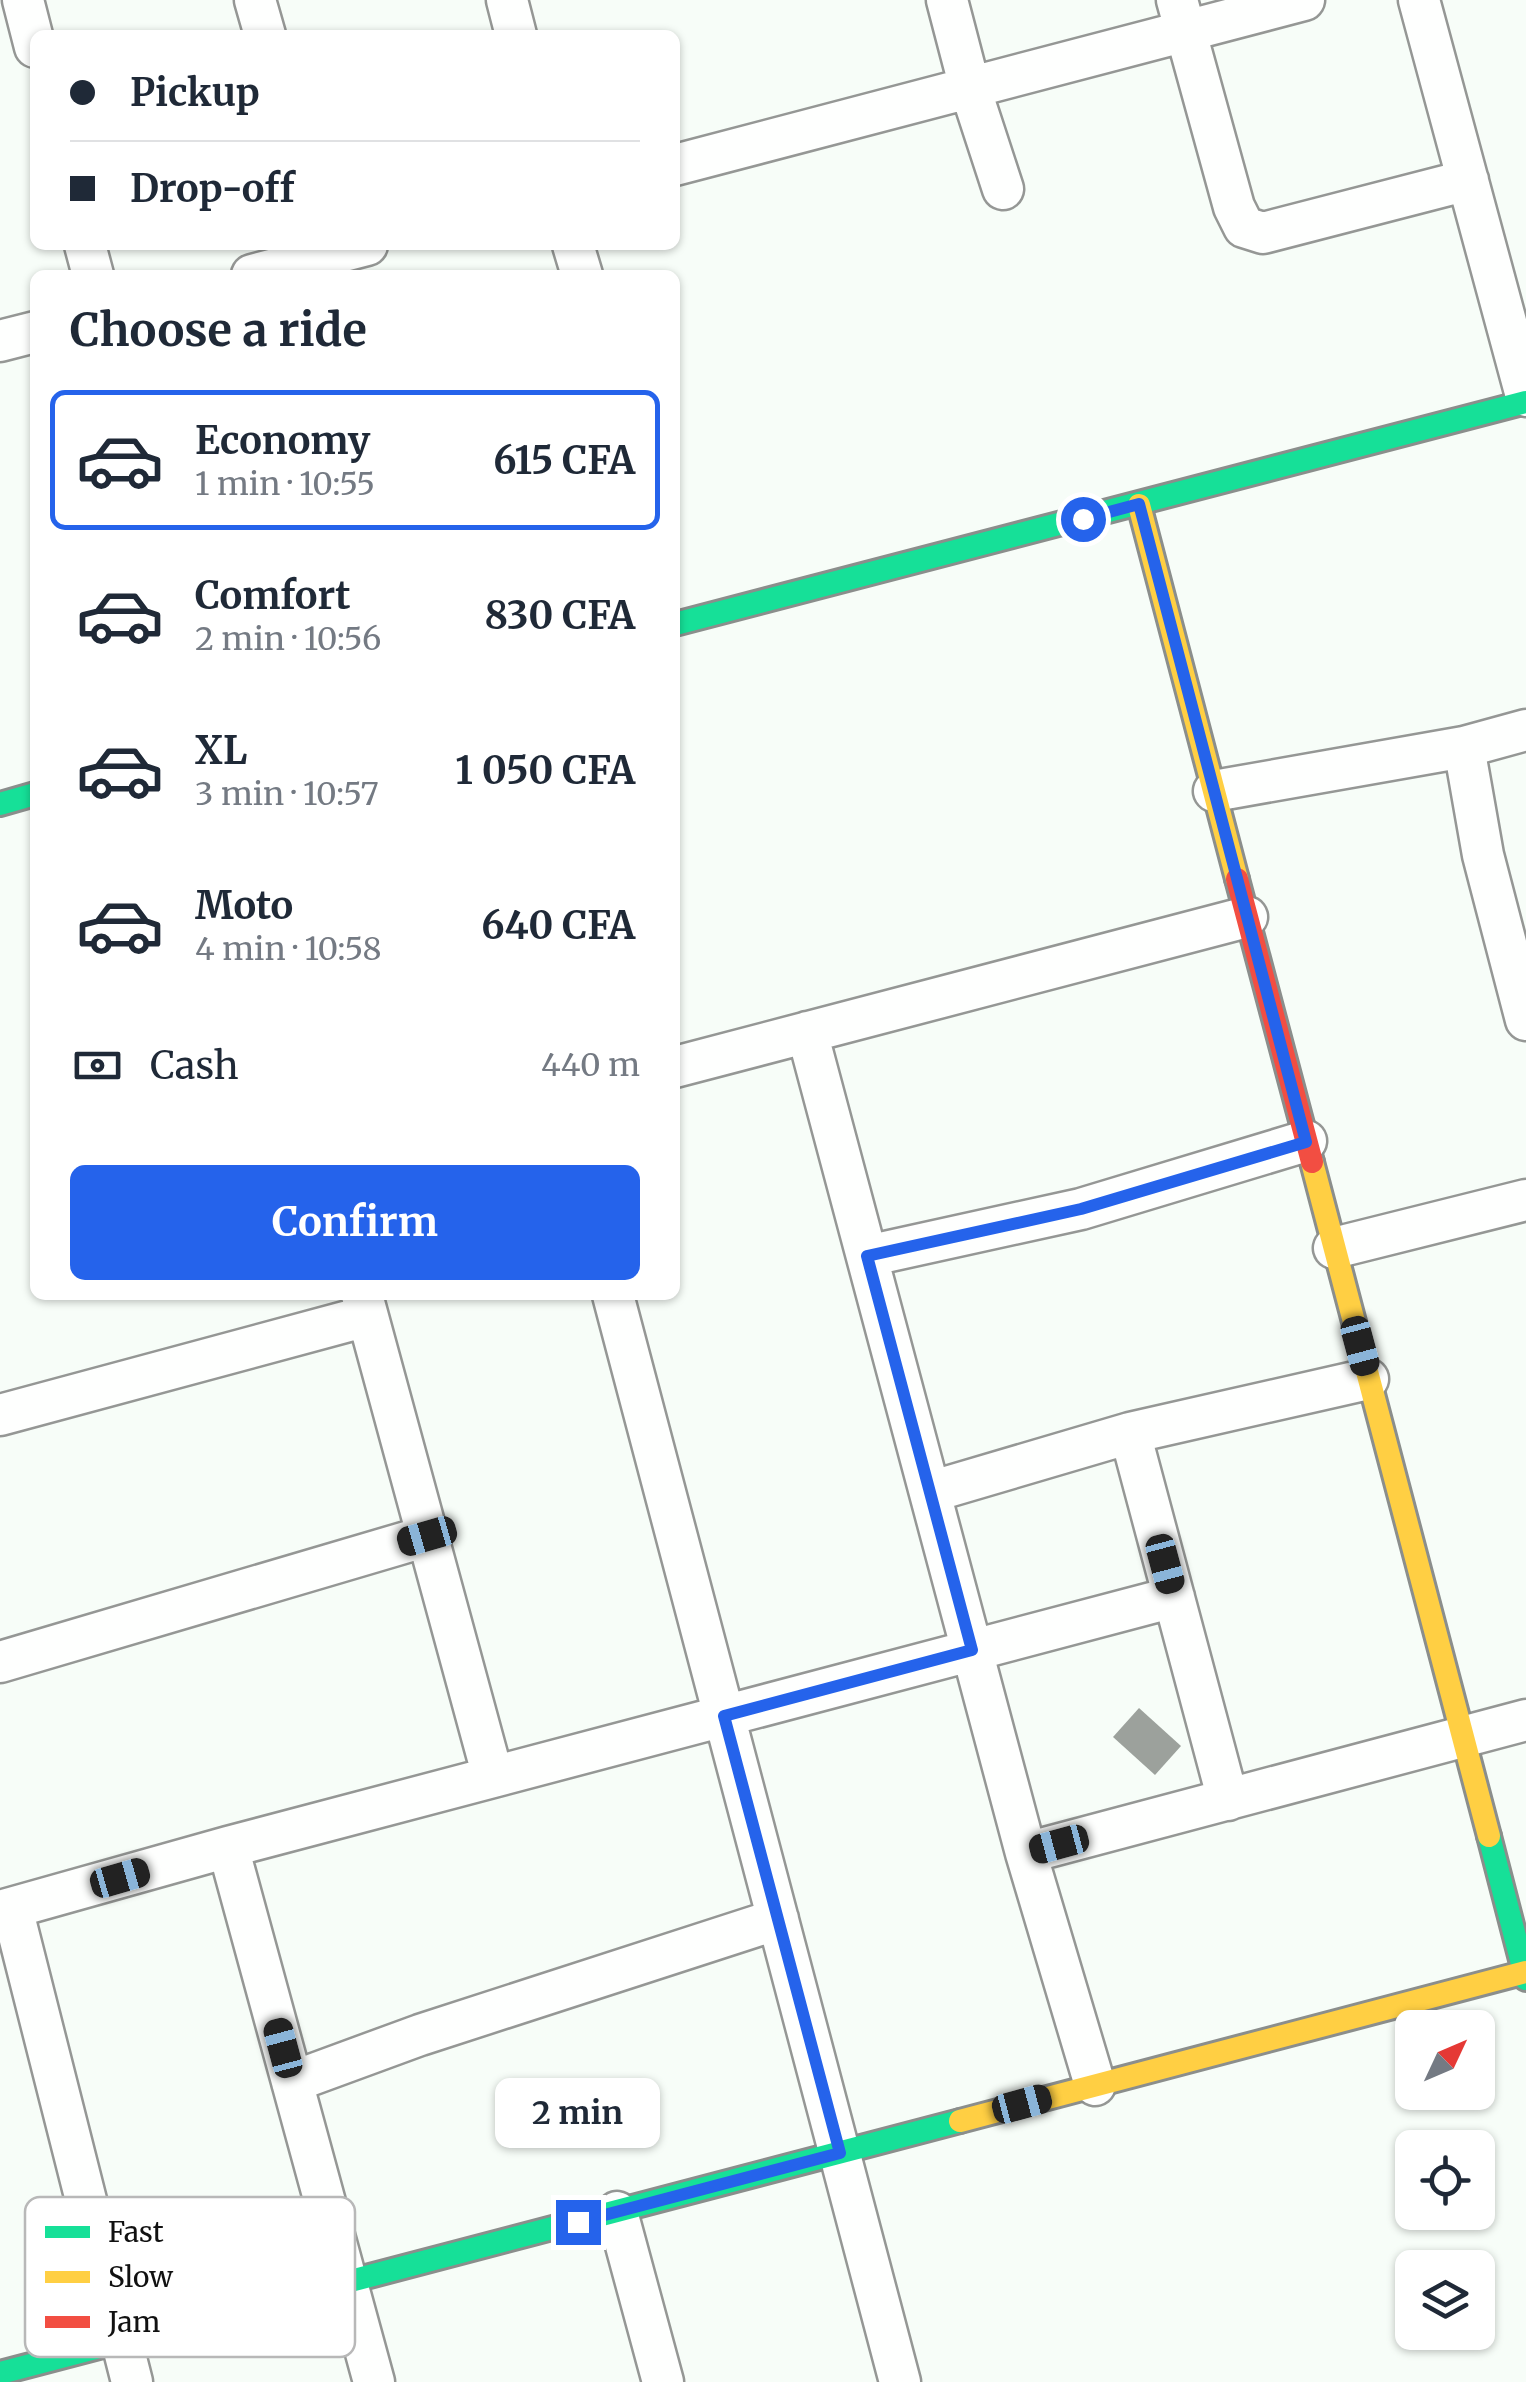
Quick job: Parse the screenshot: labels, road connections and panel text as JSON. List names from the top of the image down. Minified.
{"legend":["Fast","Slow","Jam"],"north":"top right","page":{"banner":["Pickup","Drop-off"],"heading":"Choose a ride","list":[{"name":"Economy","note":"1 min · 10:55","value":"615 CFA"},{"name":"Comfort","note":"2 min · 10:56","value":"830 CFA"},{"name":"XL","note":"3 min · 10:57","value":"1 050 CFA"},{"name":"Moto","note":"4 min · 10:58","value":"640 CFA"}],"pay":["Cash","440 m"],"buttons":"Confirm","bubble":"2 min"}}
